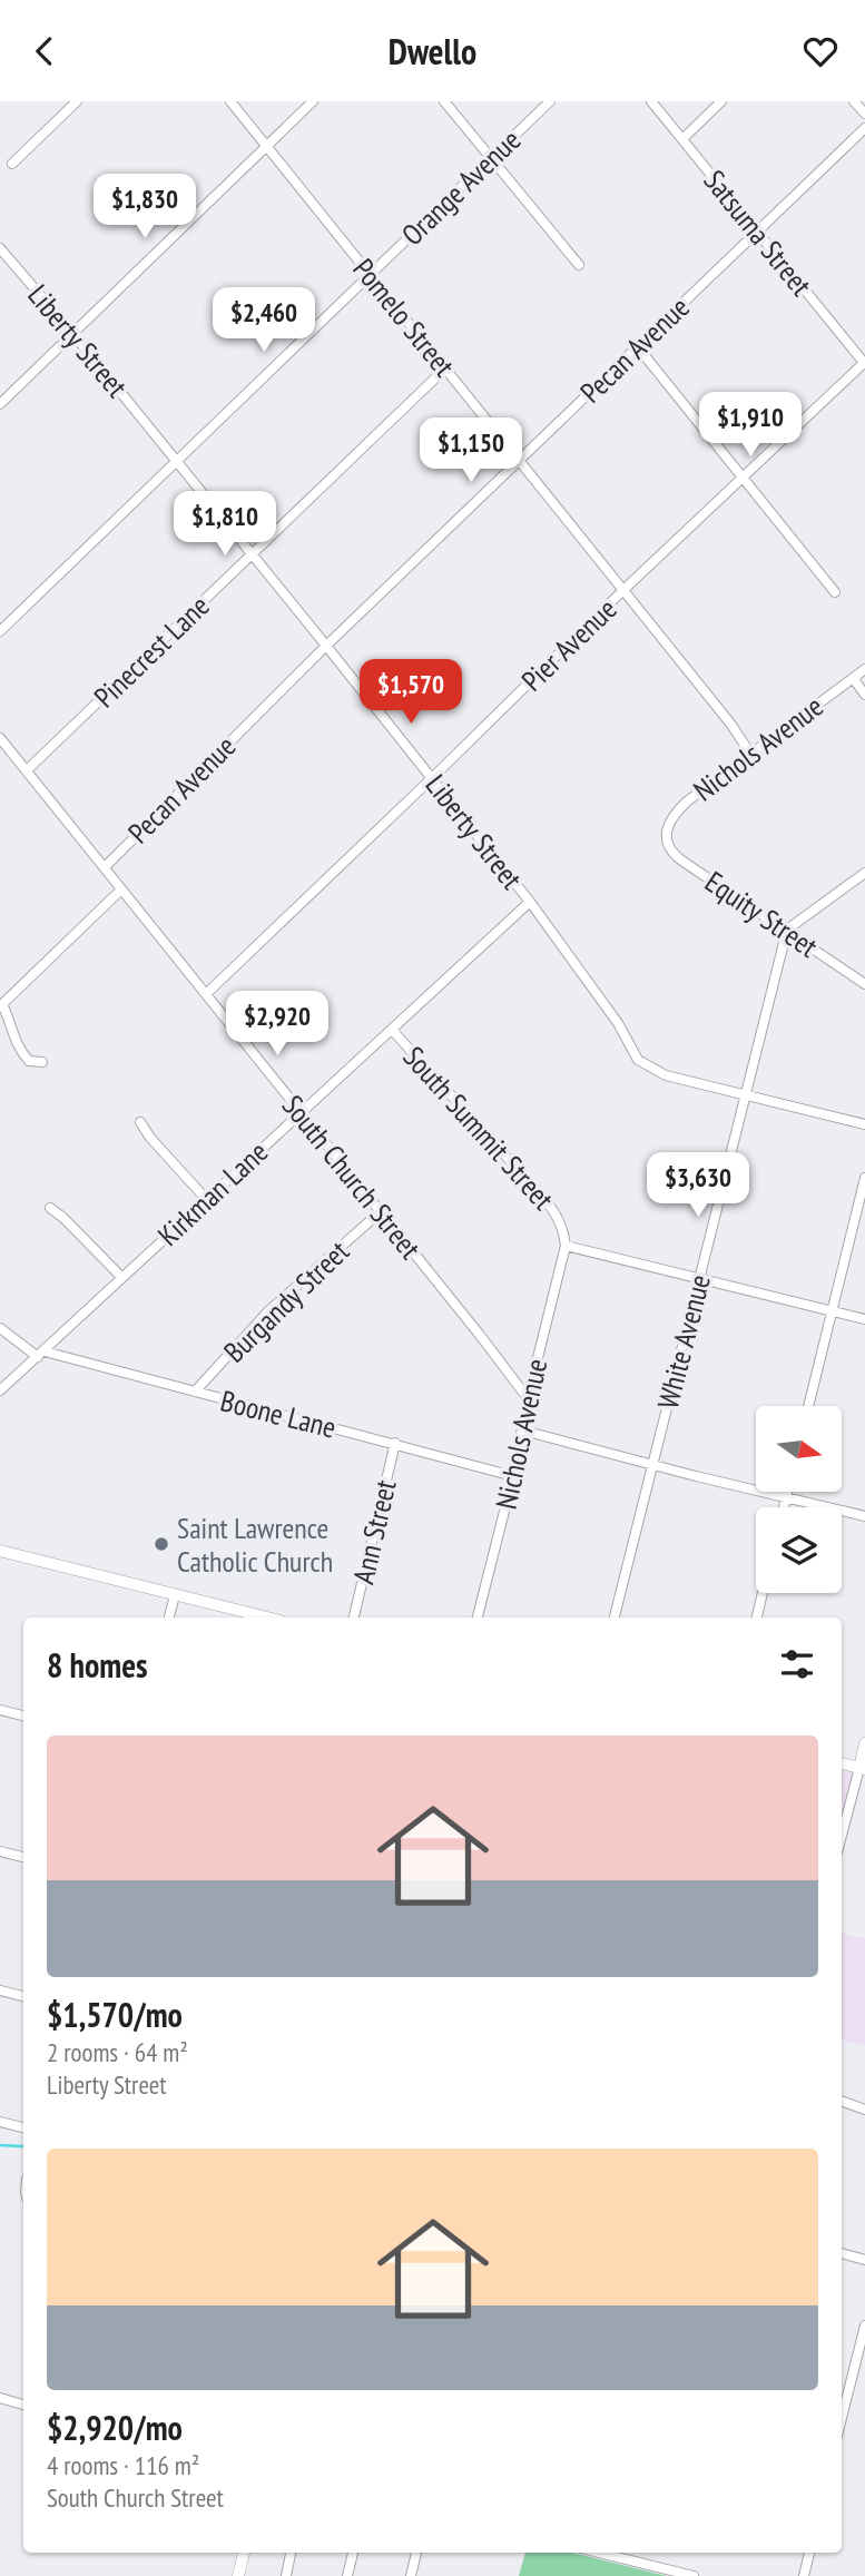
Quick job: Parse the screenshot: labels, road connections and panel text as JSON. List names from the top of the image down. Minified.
{"streets":{"street":["Orange Avenue","Satsuma Street","Pomelo Street","Liberty Street","Pecan Avenue","Pier Avenue","Pinecrest Lane","Nichols Avenue","Equity Street","South Summit Street","South Church Street","Kirkman Lane","Burgandy Street","White Avenue","Boone Lane","Ann Street"]},"crossings":[["Orange Avenue","Pomelo Street"],["Orange Avenue","Liberty Street"],["Satsuma Street","Pecan Avenue"],["Satsuma Street","Pier Avenue"],["Pomelo Street","Pecan Avenue"],["Pomelo Street","Pier Avenue"],["Pomelo Street","Pinecrest Lane"],["Pomelo Street","Nichols Avenue"],["Liberty Street","Pecan Avenue"],["Liberty Street","Pier Avenue"],["Liberty Street","Pinecrest Lane"],["Liberty Street","Kirkman Lane"],["Liberty Street","White Avenue"],["Pecan Avenue","South Church Street"],["Pier Avenue","South Church Street"],["Pinecrest Lane","South Church Street"],["Nichols Avenue","Equity Street"],["Nichols Avenue","South Summit Street"],["Nichols Avenue","South Church Street"],["Nichols Avenue","Boone Lane"],["Equity Street","White Avenue"],["South Summit Street","Kirkman Lane"],["South Summit Street","White Avenue"],["South Church Street","Kirkman Lane"],["South Church Street","Burgandy Street"],["Kirkman Lane","Boone Lane"],["Burgandy Street","Boone Lane"],["Boone Lane","Ann Street"]],"places":["Saint Lawrence Catholic Church"],"north":"right","page":{"header":"Dwello","price":["$1,830","$2,460","$1,910","$1,150","$1,810","$1,570","$2,920","$3,630"],"heading":"8 homes","list":[{"name":"$1,570/mo","note":"2 rooms · 64 m² · Liberty Street"},{"name":"$2,920/mo","note":"4 rooms · 116 m² · South Church Street"}]}}
